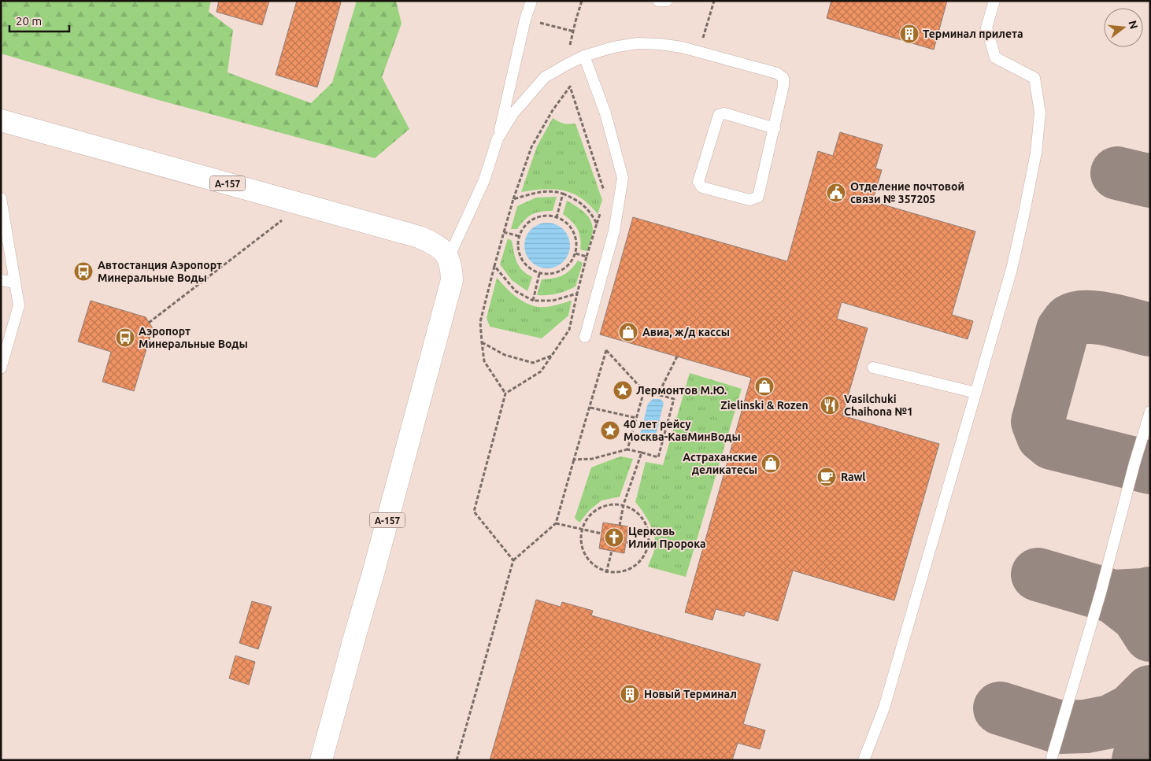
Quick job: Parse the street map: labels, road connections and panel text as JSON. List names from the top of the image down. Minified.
{"streets":{"main road":["А-157"]},"places":{"building":["Терминал прилета","Новый Терминал"],"public building":["Отделение почтовой связи № 357205"],"bus stop":["Автостанция Аэропорт Минеральные Воды","Аэропорт Минеральные Воды"],"shop":["Авиа, ж/д кассы","Zielinski & Rozen","Астраханские деликатесы"],"place":["Лермонтов М.Ю.","40 лет рейсу Москва-КавМинВоды"],"restaurant":["Vasilchuki Chaihona №1"],"cafe":["Rawl"],"church":["Церковь Илии Пророка"]},"scale_bar":"20 m","north":"right"}
